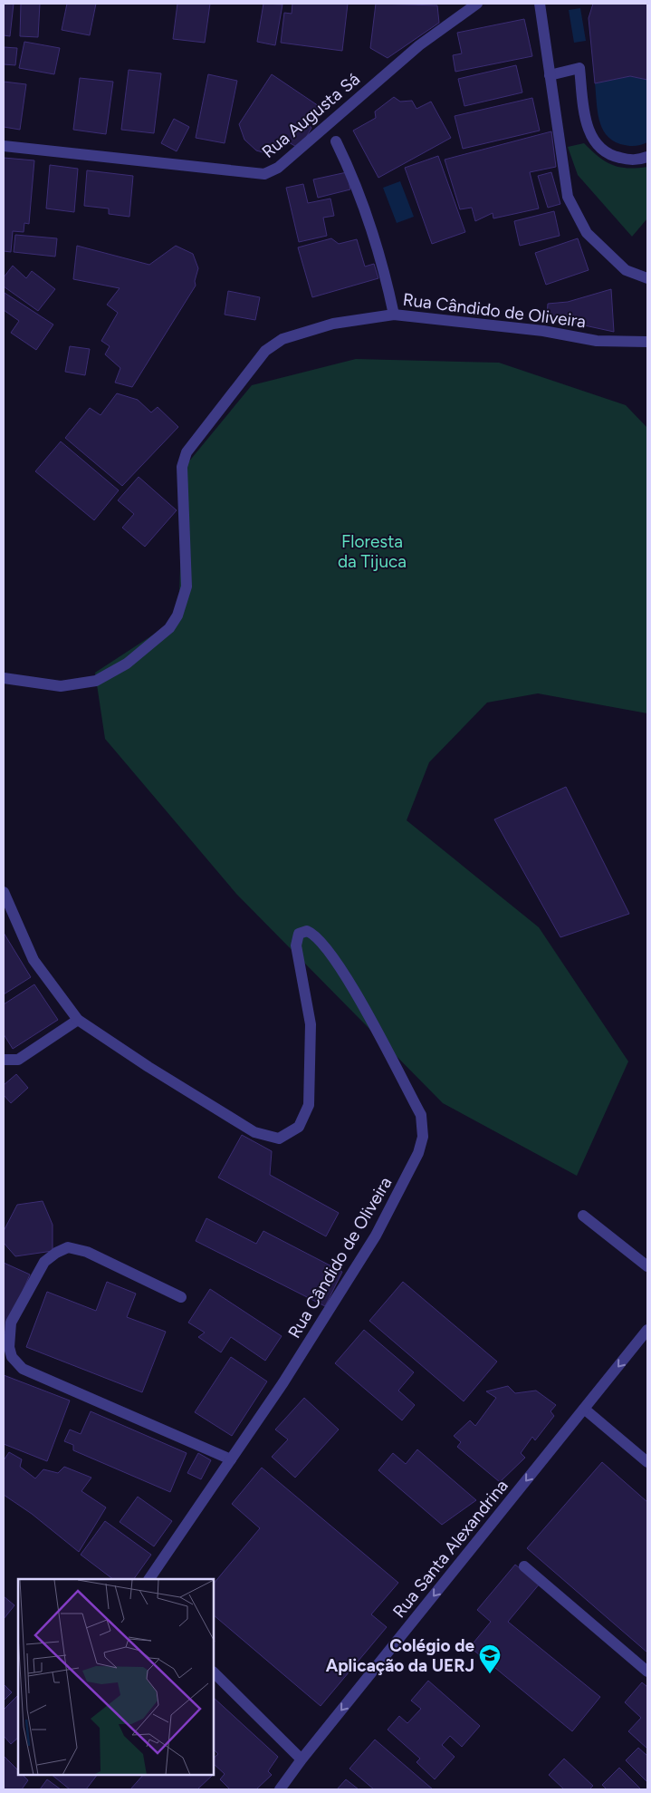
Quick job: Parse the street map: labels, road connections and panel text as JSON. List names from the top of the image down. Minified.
{"streets":{"street":["Rua Augusta Sá","Rua Cândido de Oliveira","Rua Santa Alexandrina"]},"one_way":["Rua Santa Alexandrina"],"parks":["Floresta da Tijuca"],"places":{"school or university":["Colégio de Aplicação da UERJ"]}}
